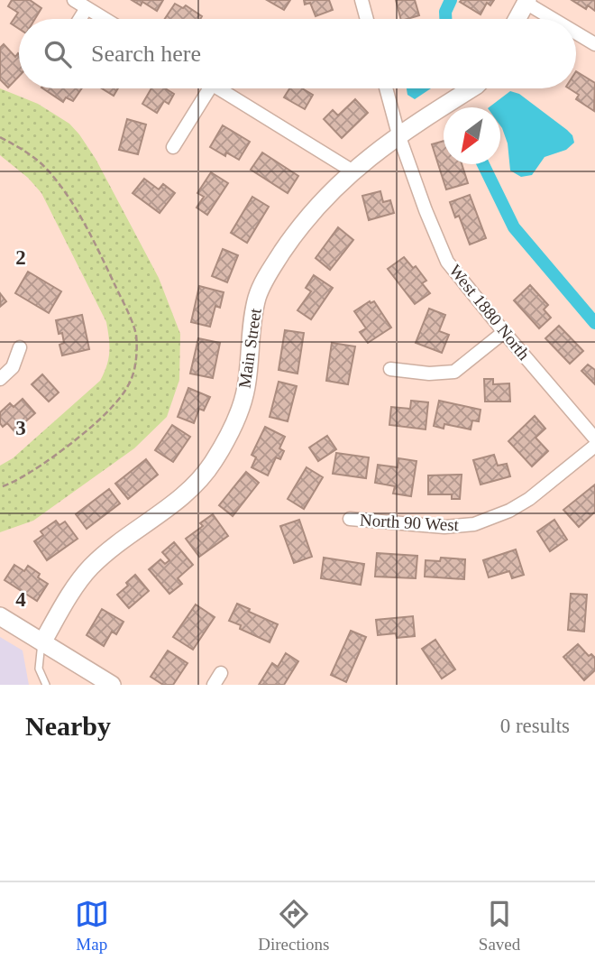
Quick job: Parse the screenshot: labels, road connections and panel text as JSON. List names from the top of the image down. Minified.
{"streets":{"street":["West 1880 North","Main Street","North 90 West"]},"crossings":[["West 1880 North","Main Street"]],"north":"bottom left","page":{"search":"Search here","heading":["Nearby","0 results"],"nav":["Map","Directions","Saved"]},"grid":{"rows":["2","3","4"]}}
